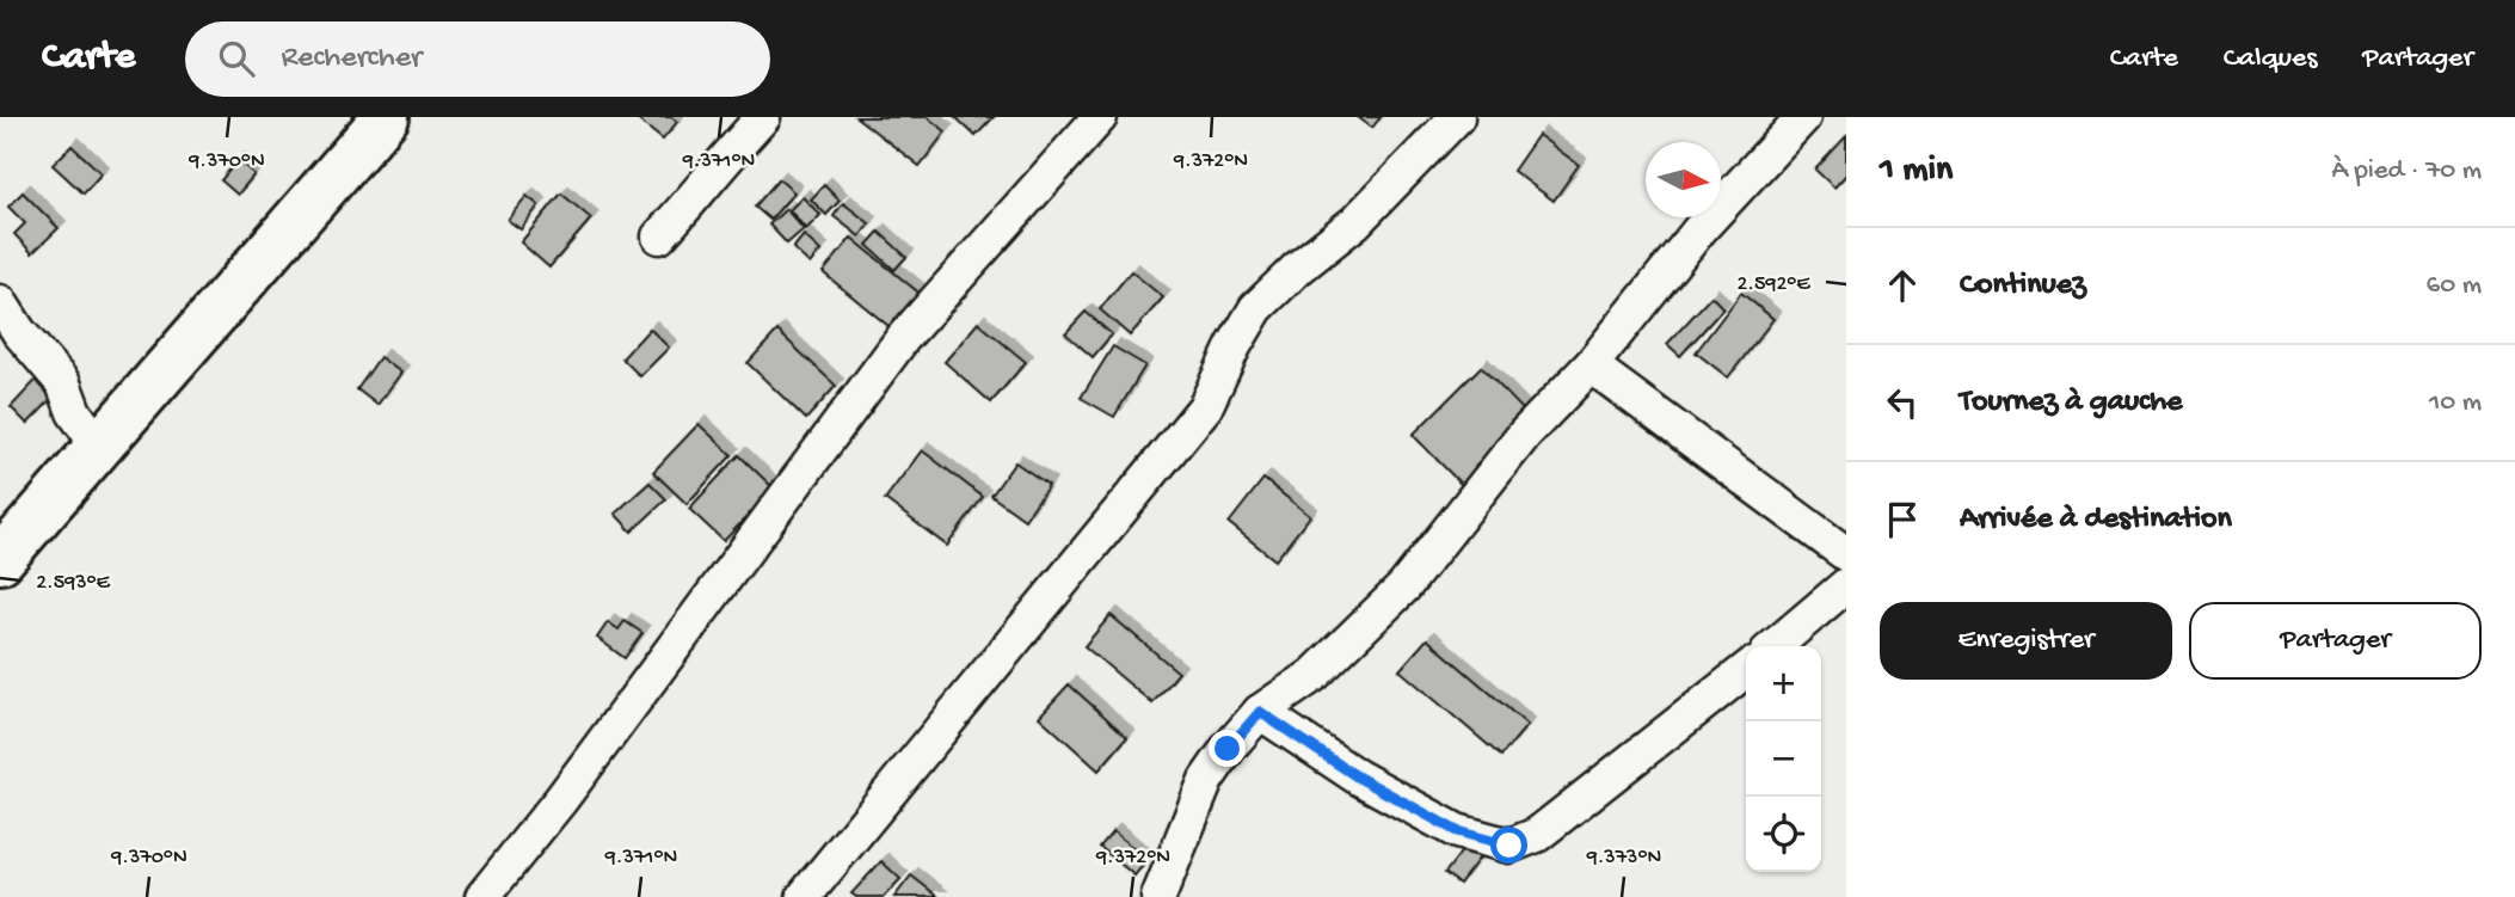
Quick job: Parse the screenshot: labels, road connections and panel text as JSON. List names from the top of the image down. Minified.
{"north":"right","page":{"header":"Carte","search":"Rechercher","nav":["Carte","Calques","Partager"],"heading":["1 min","À pied · 70 m"],"list":[["Continuez","60 m"],["Tournez à gauche","10 m"],"Arrivée à destination"],"buttons":["Enregistrer","Partager"],"map_buttons":["+","−"]},"coordinates":["9.370°N","9.371°N","9.372°N","2.592°E","2.593°E","9.373°N"]}
